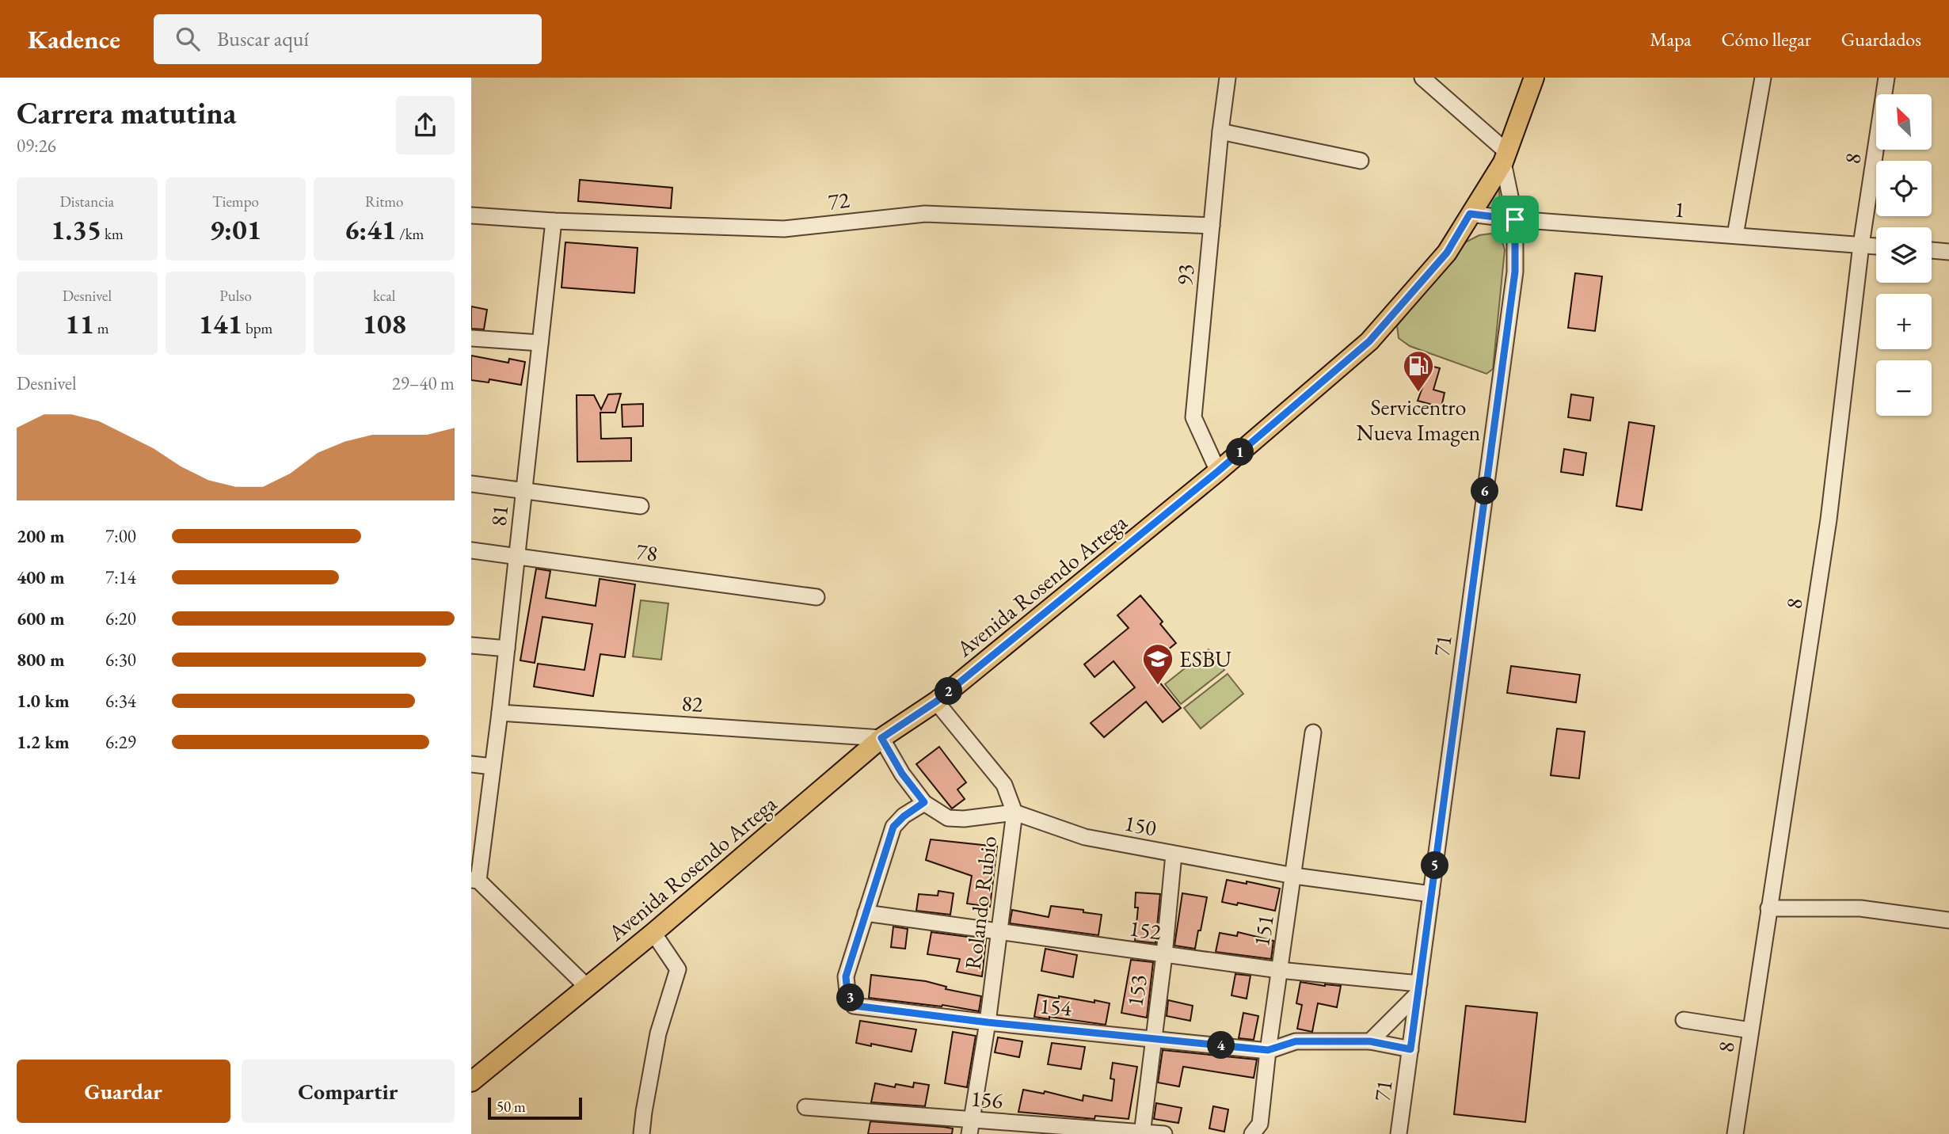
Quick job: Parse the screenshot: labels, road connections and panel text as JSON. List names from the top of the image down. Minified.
{"streets":{"main road":["Avenida Rosendo Artega"],"street":["8","72","1","93","81","78","71","82","150","Rolando Rubio","152","151","153","154","156"]},"crossings":[["8","1"],["72","93"],["72","81"],["1","Avenida Rosendo Artega"],["1","71"],["93","Avenida Rosendo Artega"],["81","78"],["81","82"],["Avenida Rosendo Artega","71"],["Avenida Rosendo Artega","82"],["Avenida Rosendo Artega","150"],["Avenida Rosendo Artega","Rolando Rubio"],["71","150"],["71","152"],["82","150"],["150","Rolando Rubio"],["150","151"],["150","153"],["Rolando Rubio","152"],["Rolando Rubio","154"],["Rolando Rubio","156"],["152","151"],["152","153"],["152","154"],["151","154"],["153","154"],["153","156"]],"places":{"fuel station":["Servicentro Nueva Imagen"],"school or university":["ESBU"]},"scale_bar":"50 m","north":"top left","page":{"header":"Kadence","search":"Buscar aquí","nav":["Mapa","Cómo llegar","Guardados"],"heading":["Carrera matutina","09:26"],"map_buttons":["+","−"],"stats":[["Distancia","1.35 km"],["Tiempo","9:01"],["Ritmo","6:41 /km"],["Desnivel","11 m"],["Pulso","141 bpm"],["kcal","108"]],"chart":["Desnivel","29–40 m"],"pins":["1","6","2","5","3","4"],"list":[{"name":"200 m","note":"7:00"},{"name":"400 m","note":"7:14"},{"name":"600 m","note":"6:20"},{"name":"800 m","note":"6:30"},{"name":"1.0 km","note":"6:34"},{"name":"1.2 km","note":"6:29"}],"buttons":["Guardar","Compartir"],"scale":"50 m"}}
